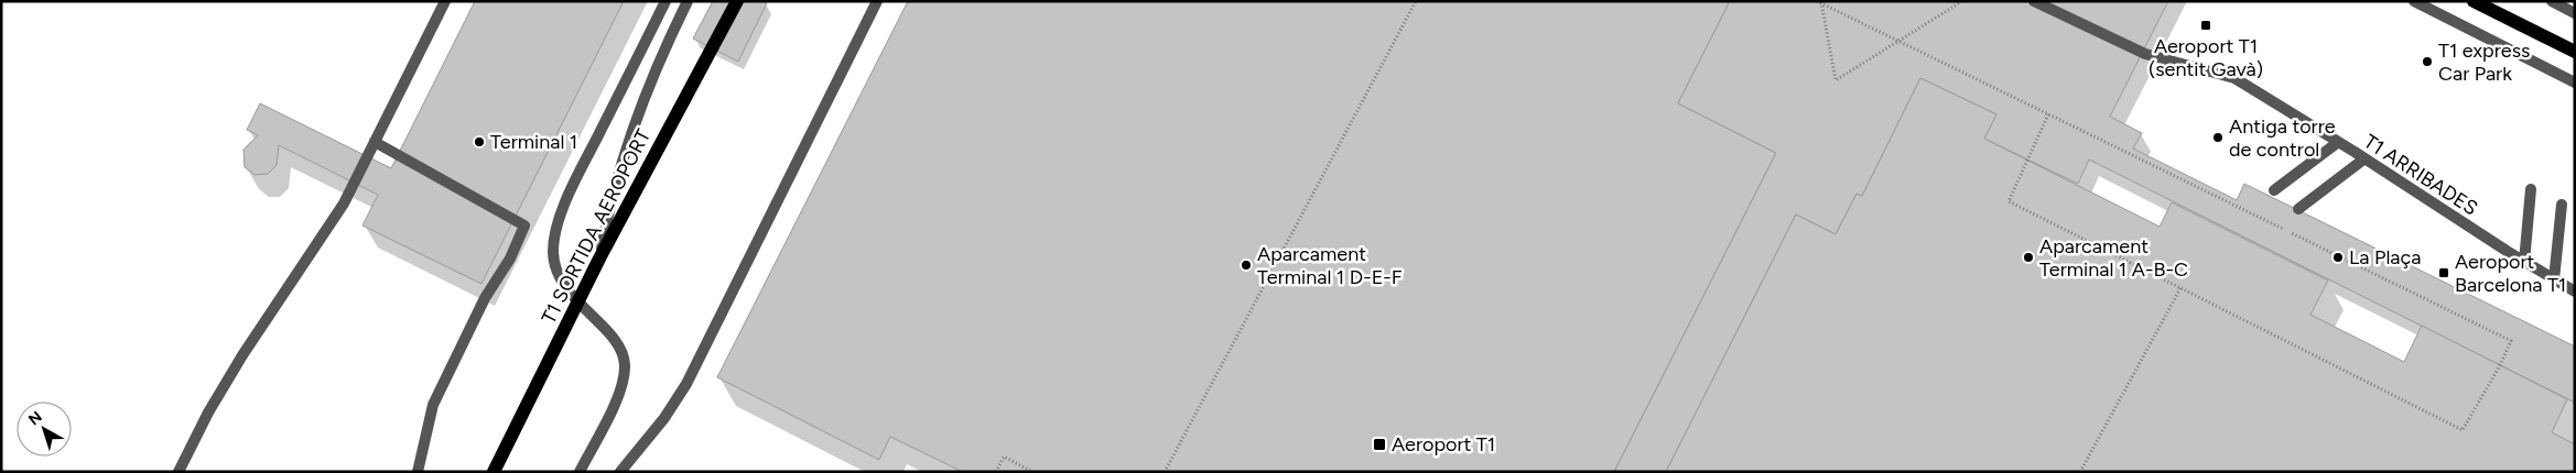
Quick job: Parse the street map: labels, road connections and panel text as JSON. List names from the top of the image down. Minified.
{"streets":{"main road":["T1 SORTIDA AEROPORT"],"lane":["T1 ARRIBADES"]},"places":{"transit":["Aeroport T1 (sentit Gavà)","Aeroport Barcelona T1","Aeroport T1"],"other":["T1 express Car Park","Antiga torre de control","Terminal 1","Aparcament Terminal 1 A-B-C","La Plaça","Aparcament Terminal 1 D-E-F"]},"north":"top left"}
